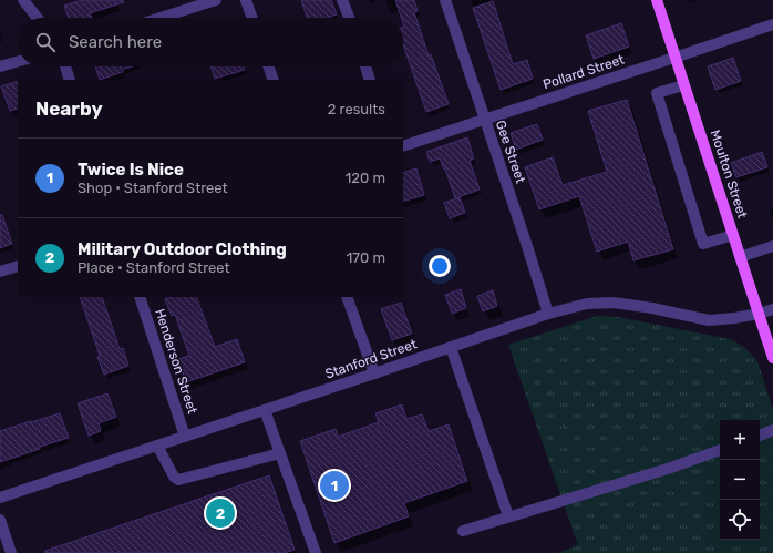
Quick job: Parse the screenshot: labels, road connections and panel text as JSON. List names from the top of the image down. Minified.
{"streets":{"main road":["Moulton Street"],"street":["Pollard Street","Gee Street","Stanford Street","Henderson Street"]},"crossings":[["Pollard Street","Gee Street"],["Pollard Street","Moulton Street"],["Gee Street","Stanford Street"],["Moulton Street","Stanford Street"],["Stanford Street","Henderson Street"]],"page":{"search":"Search here","heading":["Nearby","2 results"],"list":[{"mark":"1","name":"Twice Is Nice","note":"Shop · Stanford Street","value":"120 m"},{"mark":"2","name":"Military Outdoor Clothing","note":"Place · Stanford Street","value":"170 m"}],"map_buttons":["+","−"],"pins":["1","2"]}}
